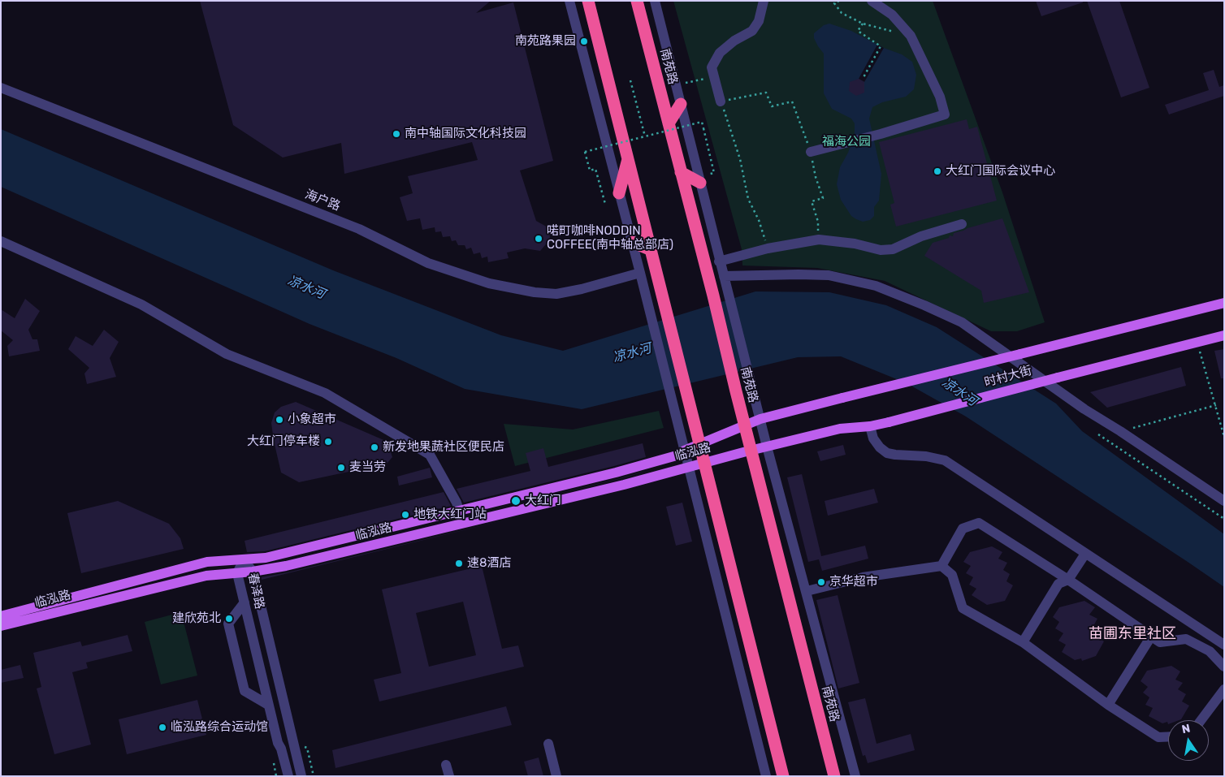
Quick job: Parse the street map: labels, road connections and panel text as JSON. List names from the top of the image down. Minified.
{"streets":{"highway":["南苑路"],"main road":["时村大街","临泓路"],"street":["海户路","春泽路"]},"crossings":[["南苑路","时村大街"],["南苑路","临泓路"],["时村大街","临泓路"],["临泓路","春泽路"]],"districts":["苗圃东里社区"],"water":["凉水河"],"parks":["福海公园"],"places":["南苑路果园","南中轴国际文化科技园","大红门国际会议中心","喏町咖啡NODDIN COFFEE(南中轴总部店)","小象超市","大红门停车楼","新发地果蔬社区便民店","麦当劳","大红门","地铁大红门站","速8酒店","京华超市","建欣苑北","临泓路综合运动馆"],"north":"top"}
